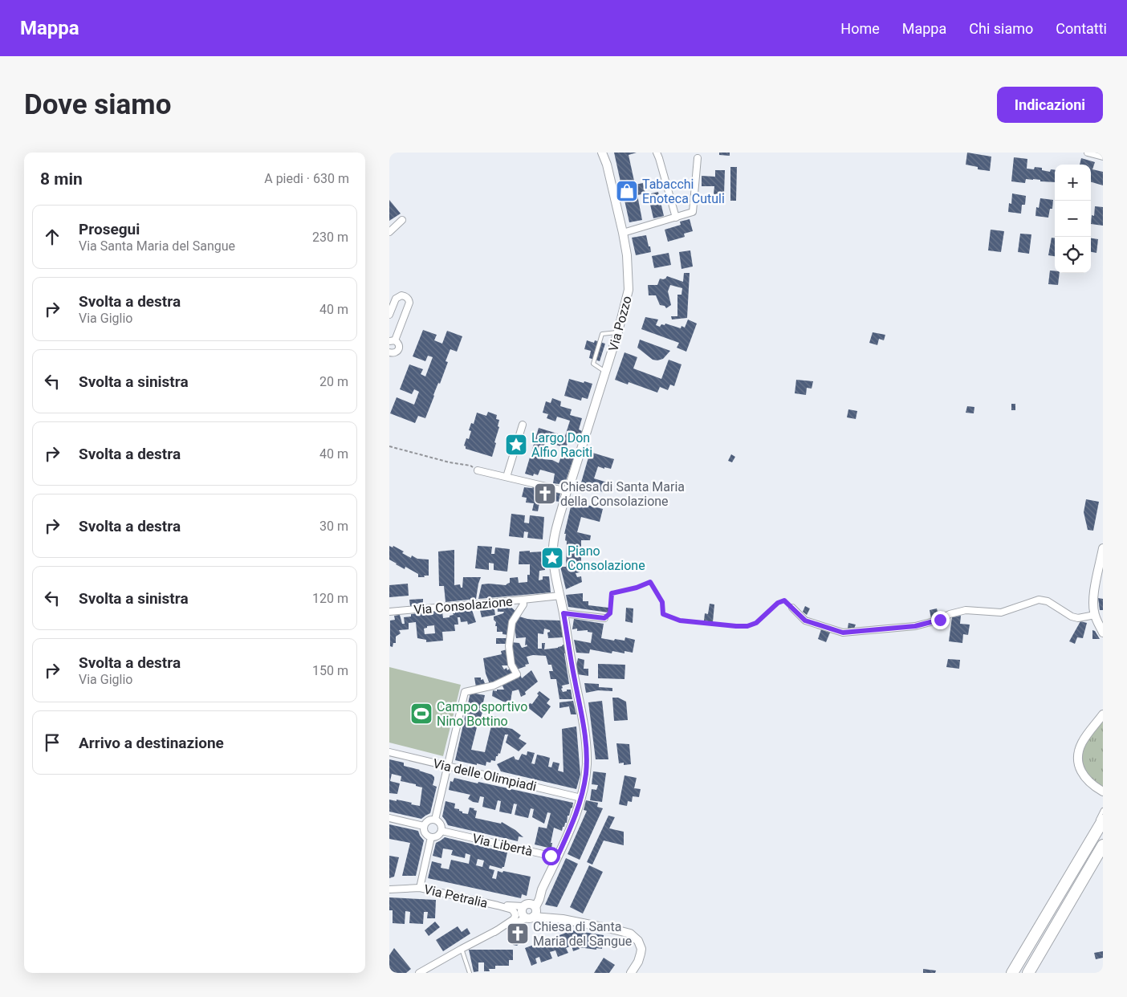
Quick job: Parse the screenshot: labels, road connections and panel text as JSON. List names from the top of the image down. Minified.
{"streets":{"street":["Via Pozzo","Via Consolazione","Via delle Olimpiadi","Via Libertà","Via Petralia"]},"crossings":[["Via Pozzo","Via delle Olimpiadi"],["Via Pozzo","Via Libertà"],["Via Consolazione","Via delle Olimpiadi"]],"places":{"shop":["Tabacchi Enoteca Cutuli"],"place":["Largo Don Alfio Raciti","Piano Consolazione"],"church":["Chiesa di Santa Maria della Consolazione","Chiesa di Santa Maria del Sangue"],"sports":["Campo sportivo Nino Bottino"]},"page":{"header":"Mappa","nav":["Home","Mappa","Chi siamo","Contatti"],"buttons":"Indicazioni","title":"Dove siamo","heading":["8 min","A piedi · 630 m"],"map_buttons":["+","−"],"list":[["Prosegui","Via Santa Maria del Sangue","230 m"],["Svolta a destra","Via Giglio","40 m"],["Svolta a sinistra","20 m"],["Svolta a destra","40 m"],["Svolta a destra","30 m"],["Svolta a sinistra","120 m"],["Svolta a destra","Via Giglio","150 m"],"Arrivo a destinazione"]}}
